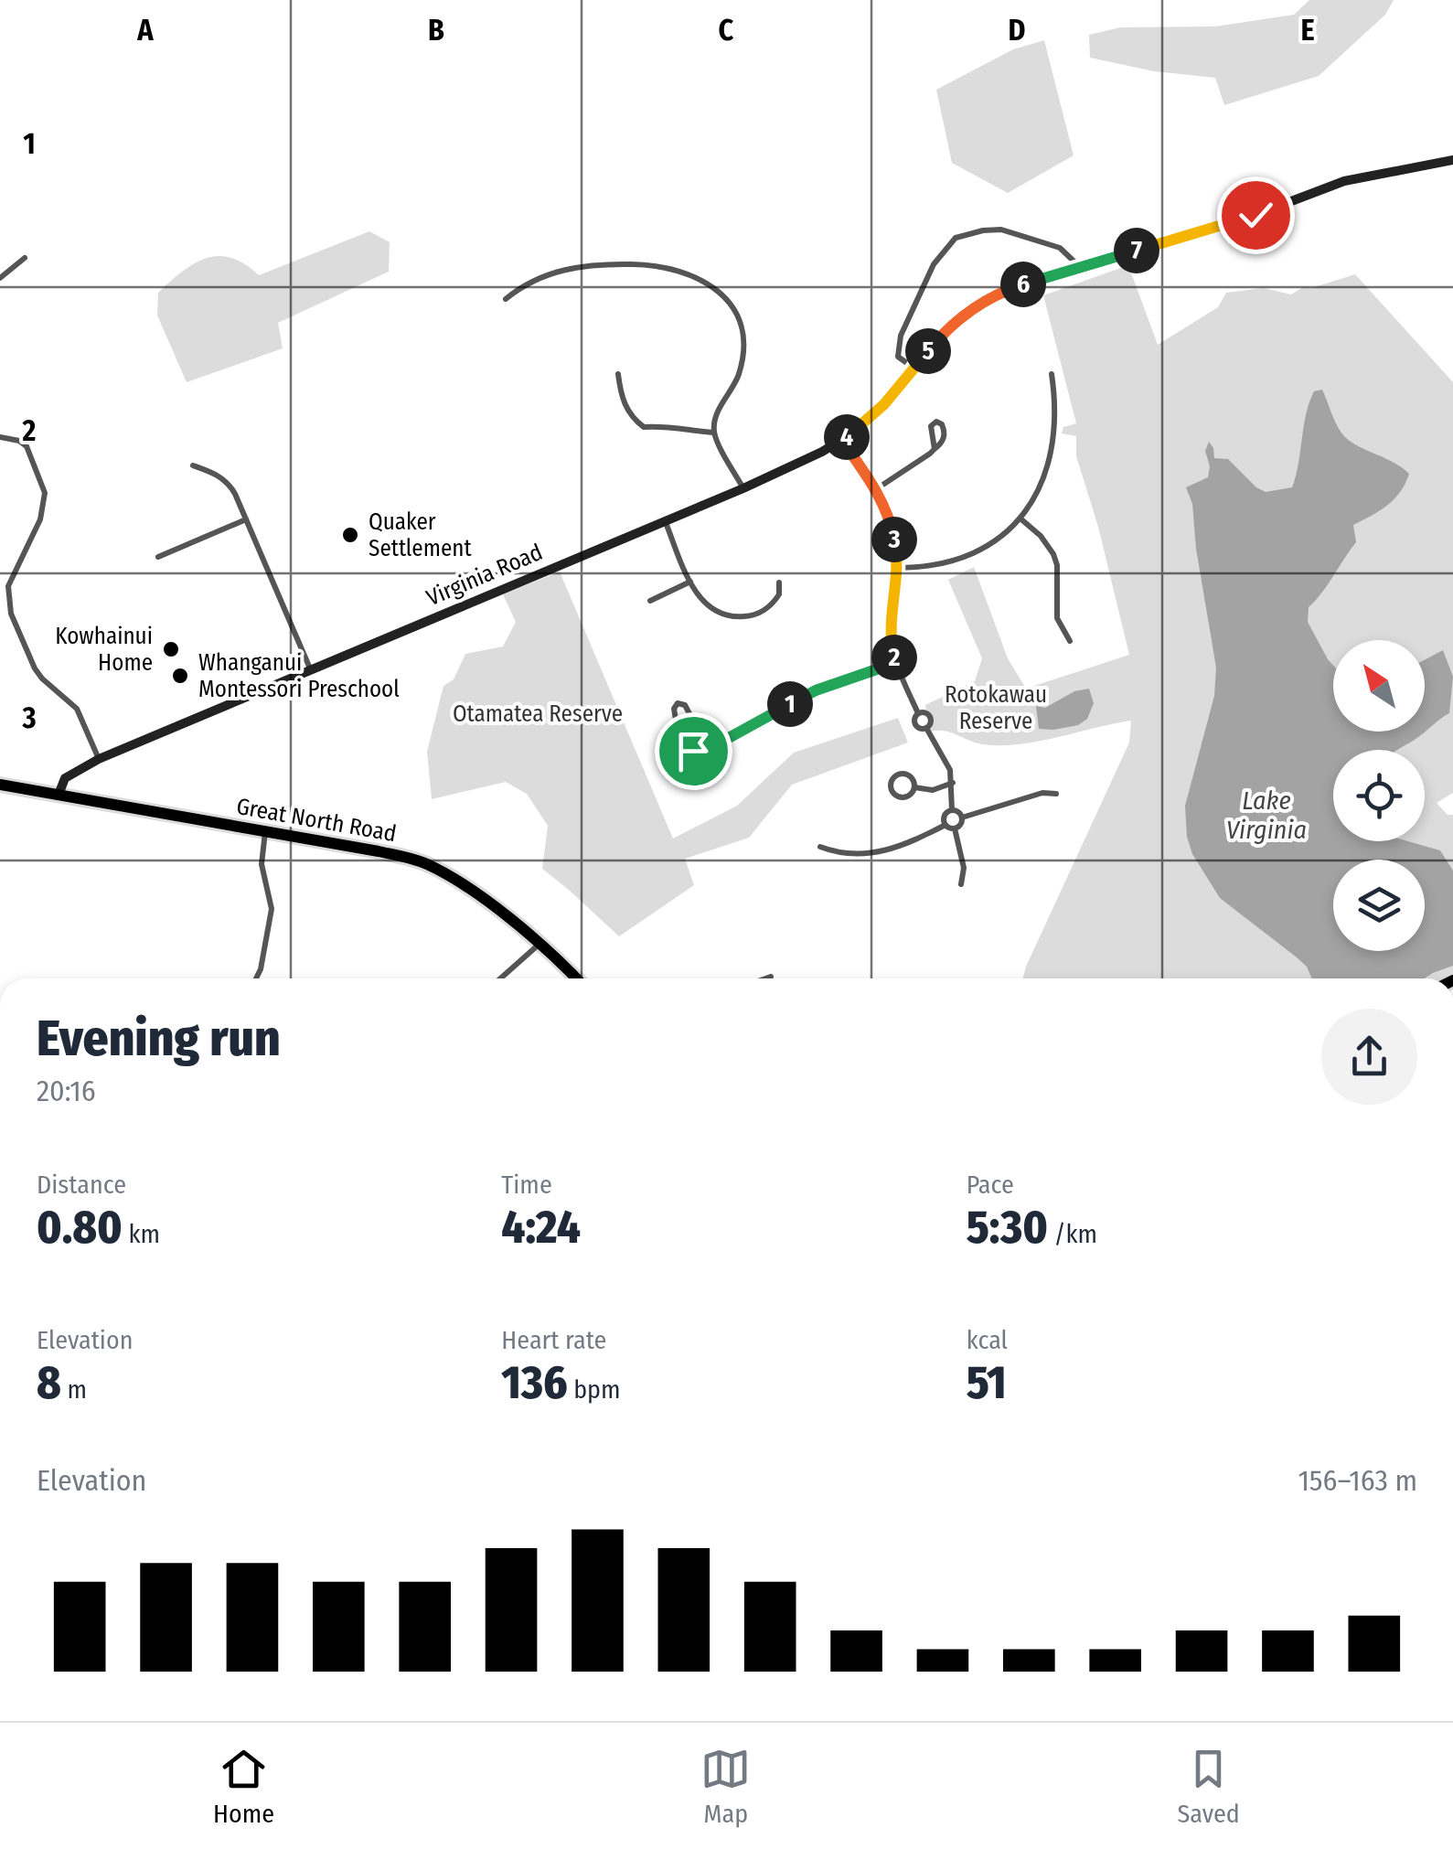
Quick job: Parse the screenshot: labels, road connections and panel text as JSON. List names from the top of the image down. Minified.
{"streets":{"highway":["Great North Road"],"street":["Virginia Road"]},"crossings":[["Virginia Road","Great North Road"]],"water":["Lake Virginia"],"parks":["Rotokawau Reserve","Otamatea Reserve"],"places":["Quaker Settlement","Kowhainui Home","Whanganui Montessori Preschool"],"north":"top left","page":{"pins":["7","6","5","4","3","2","1"],"heading":["Evening run","20:16"],"stats":[["Distance","0.80 km"],["Time","4:24"],["Pace","5:30 /km"],["Elevation","8 m"],["Heart rate","136 bpm"],["kcal","51"]],"chart":["Elevation","156–163 m"],"tabs":["Home","Map","Saved"]},"grid":{"columns":["A","B","C","D","E"],"rows":["1","2","3"]}}
